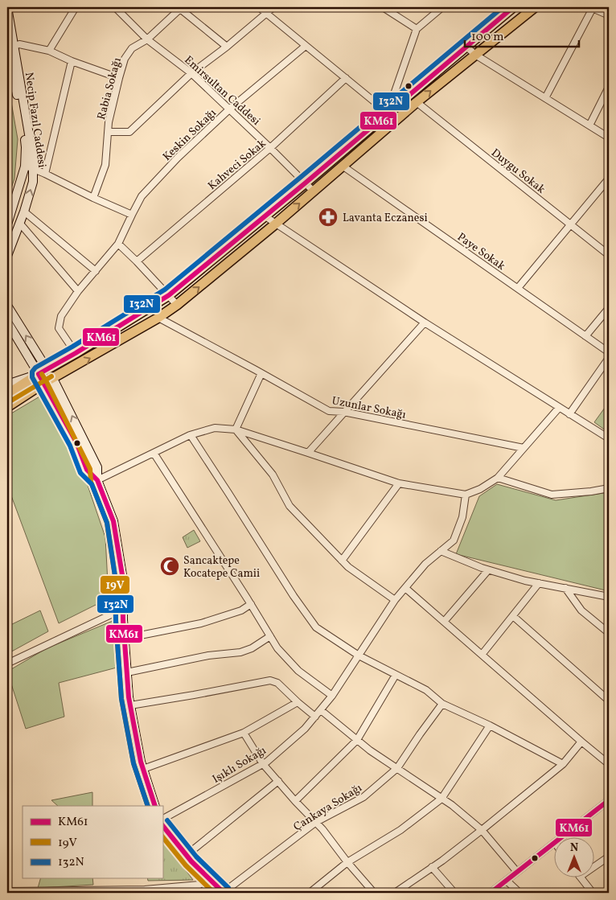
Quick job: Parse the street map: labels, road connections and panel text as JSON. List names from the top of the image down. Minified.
{"streets":{"street":["Rabia Sokağı","Emirsultan Caddesi","Necip Fazıl Caddesi","Keskin Sokağı","Kahveci Sokak","Duygu Sokak","Paye Sokak","Uzunlar Sokağı","Işıklı Sokağı","Çankaya Sokağı"]},"crossings":[["Rabia Sokağı","Emirsultan Caddesi"],["Emirsultan Caddesi","Keskin Sokağı"],["Emirsultan Caddesi","Kahveci Sokak"]],"places":{"pharmacy":["Lavanta Eczanesi"],"mosque":["Sancaktepe Kocatepe Camii"]},"lines":["transit line KM61","transit line 132N","transit line 19V"],"legend":["KM61","19V","132N"],"scale_bar":"100 m","north":"top"}
